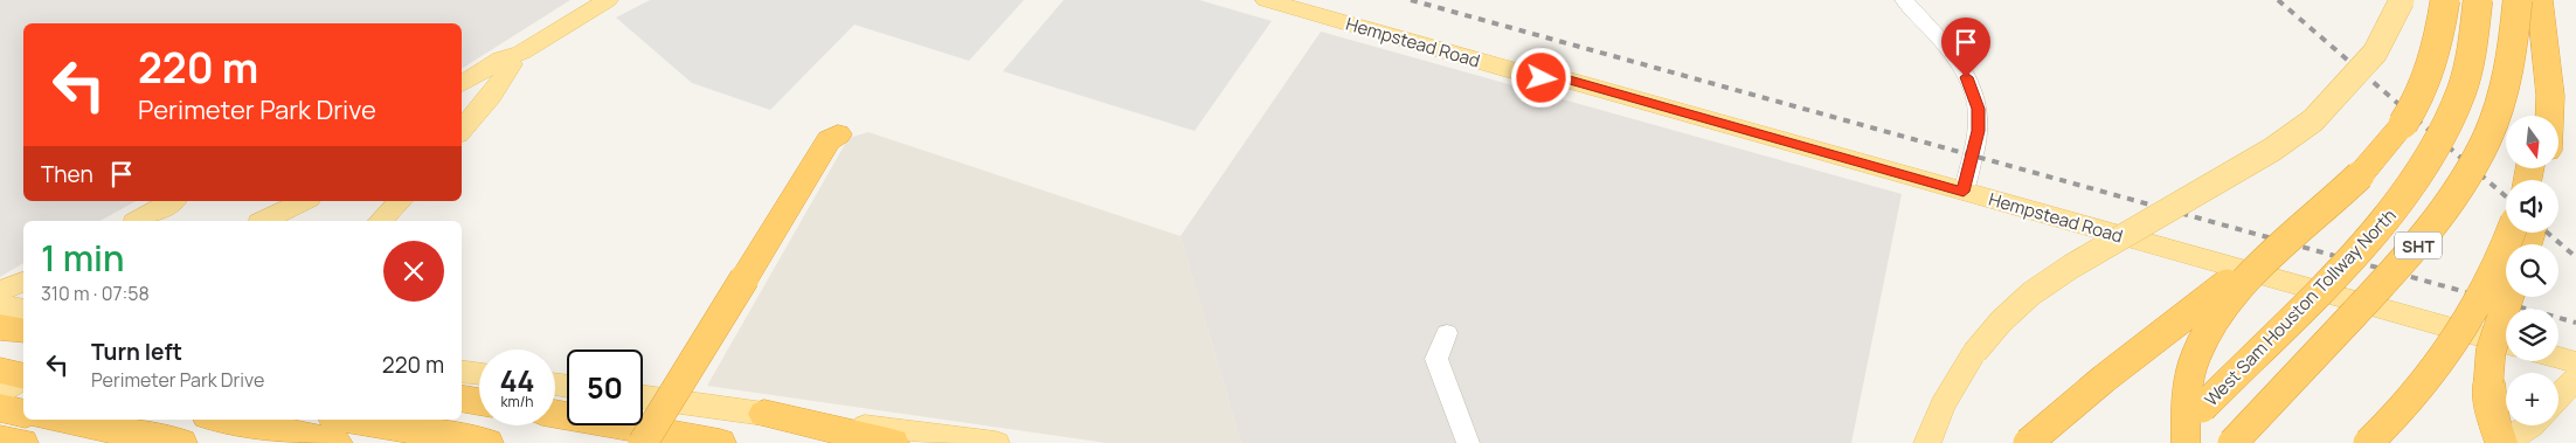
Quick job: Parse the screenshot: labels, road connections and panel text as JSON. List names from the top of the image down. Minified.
{"streets":{"highway":["SHT","West Sam Houston Tollway North"],"main road":["Hempstead Road"]},"north":"bottom","page":{"turn":["220 m","Perimeter Park Drive"],"map_buttons":"+","then":"Then","heading":["1 min","310 m · 07:58"],"list":[{"name":"Turn left","note":"Perimeter Park Drive","value":"220 m"}],"speed":"44 km/h","limit":"50"}}
